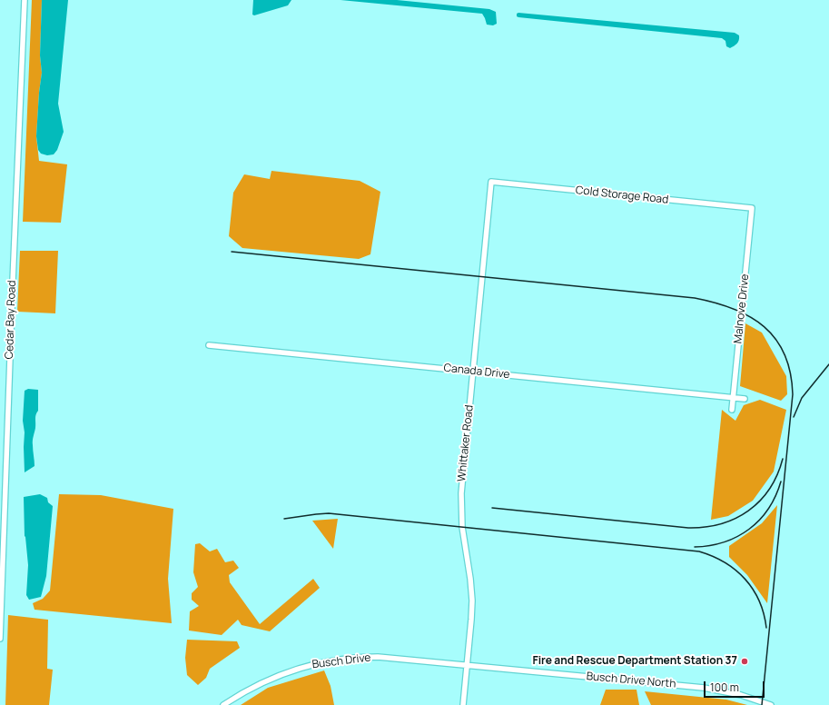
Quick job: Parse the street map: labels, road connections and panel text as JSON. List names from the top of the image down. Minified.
{"streets":{"street":["Cold Storage Road","Malnove Drive","Cedar Bay Road","Canada Drive","Whittaker Road","Busch Drive","Busch Drive North"]},"crossings":[["Cold Storage Road","Malnove Drive"],["Cold Storage Road","Whittaker Road"],["Malnove Drive","Canada Drive"],["Canada Drive","Whittaker Road"],["Whittaker Road","Busch Drive"],["Whittaker Road","Busch Drive North"],["Busch Drive","Busch Drive North"]],"places":["Fire and Rescue Department Station 37"],"scale_bar":"100 m"}
